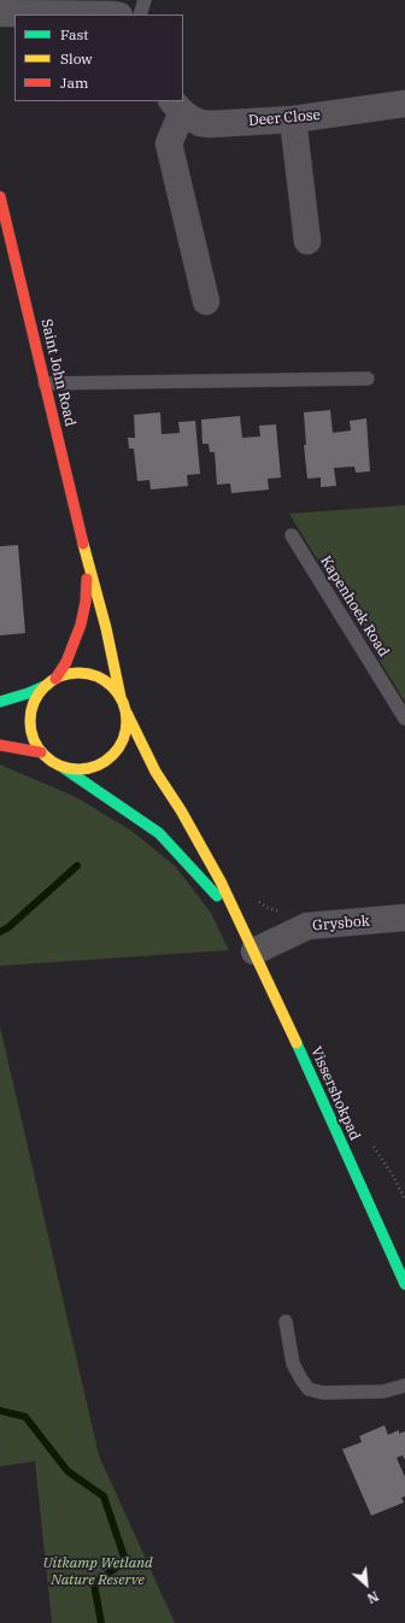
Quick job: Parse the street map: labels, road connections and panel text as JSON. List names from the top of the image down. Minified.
{"streets":{"main road":["Saint John Road","Vissershokpad"],"street":["Deer Close","Grysbok"],"lane":["Kapenhoek Road"]},"crossings":[["Saint John Road","Vissershokpad"],["Grysbok","Vissershokpad"]],"parks":["Uitkamp Wetland Nature Reserve"],"legend":["Fast","Slow","Jam"],"north":"bottom right"}
